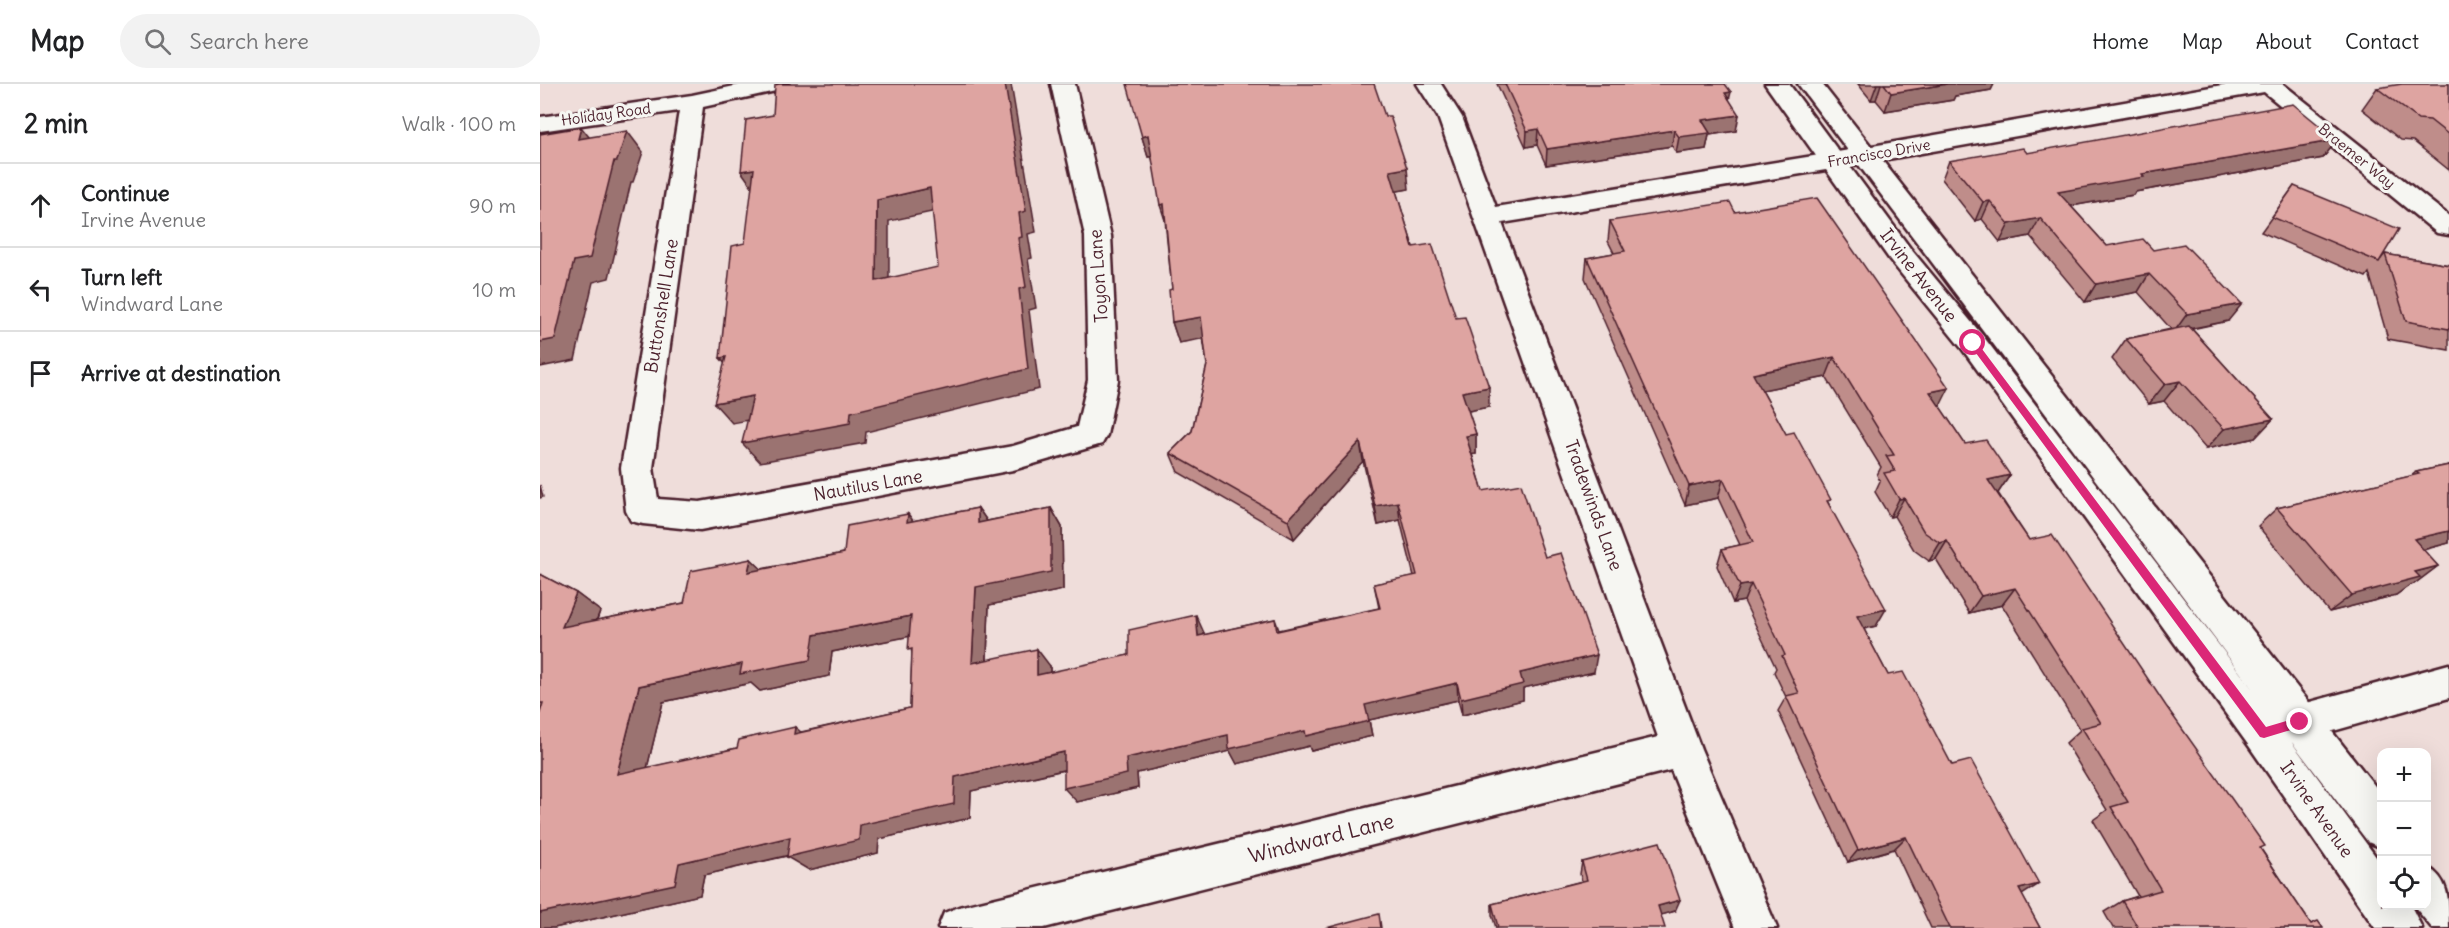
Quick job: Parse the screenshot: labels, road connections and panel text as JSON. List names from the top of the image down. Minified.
{"streets":{"street":["Holiday Road","Francisco Drive","Braemer Way","Irvine Avenue","Toyon Lane","Buttonshell Lane","Nautilus Lane","Tradewinds Lane","Windward Lane"]},"crossings":[["Holiday Road","Buttonshell Lane"],["Francisco Drive","Braemer Way"],["Francisco Drive","Irvine Avenue"],["Francisco Drive","Tradewinds Lane"],["Toyon Lane","Nautilus Lane"],["Buttonshell Lane","Nautilus Lane"],["Tradewinds Lane","Windward Lane"]],"page":{"header":"Map","search":"Search here","nav":["Home","Map","About","Contact"],"heading":["2 min","Walk · 100 m"],"list":[["Continue","Irvine Avenue","90 m"],["Turn left","Windward Lane","10 m"],"Arrive at destination"],"map_buttons":["+","−"]}}
